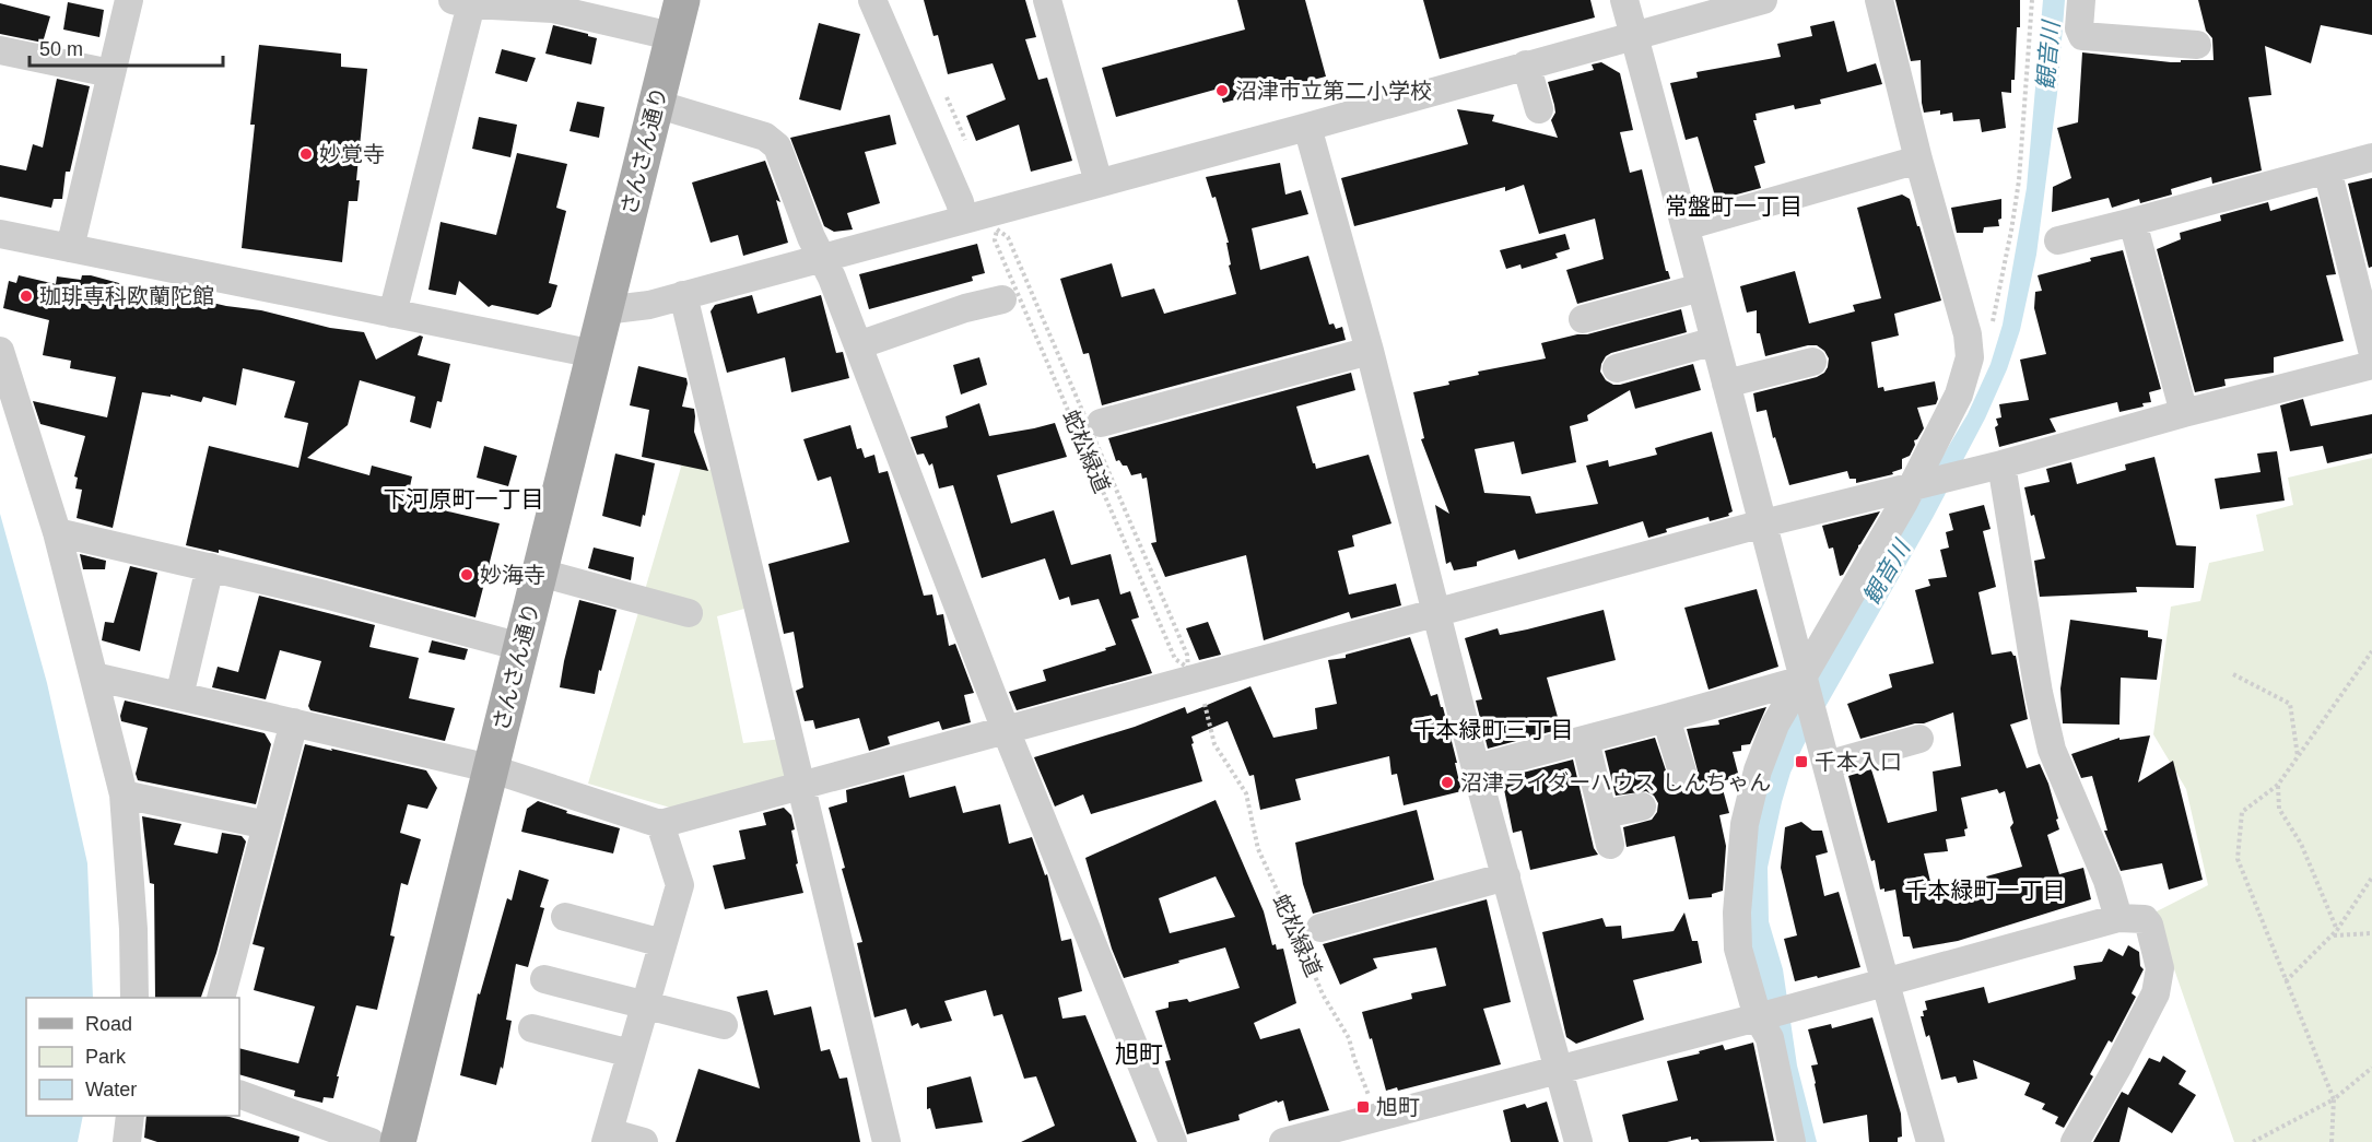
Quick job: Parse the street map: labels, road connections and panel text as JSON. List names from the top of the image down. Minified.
{"streets":{"main road":["さんさん通り"],"path":["蛇松緑道"]},"districts":["常盤町一丁目","下河原町一丁目","千本緑町三丁目","千本緑町一丁目","旭町"],"water":["観音川"],"places":{"other":["沼津市立第二小学校","妙覚寺","珈琲専科欧蘭陀館","妙海寺","沼津ライダーハウス しんちゃん"],"transit":["千本入口","旭町"]},"legend":["Road","Park","Water"],"scale_bar":"50 m"}
